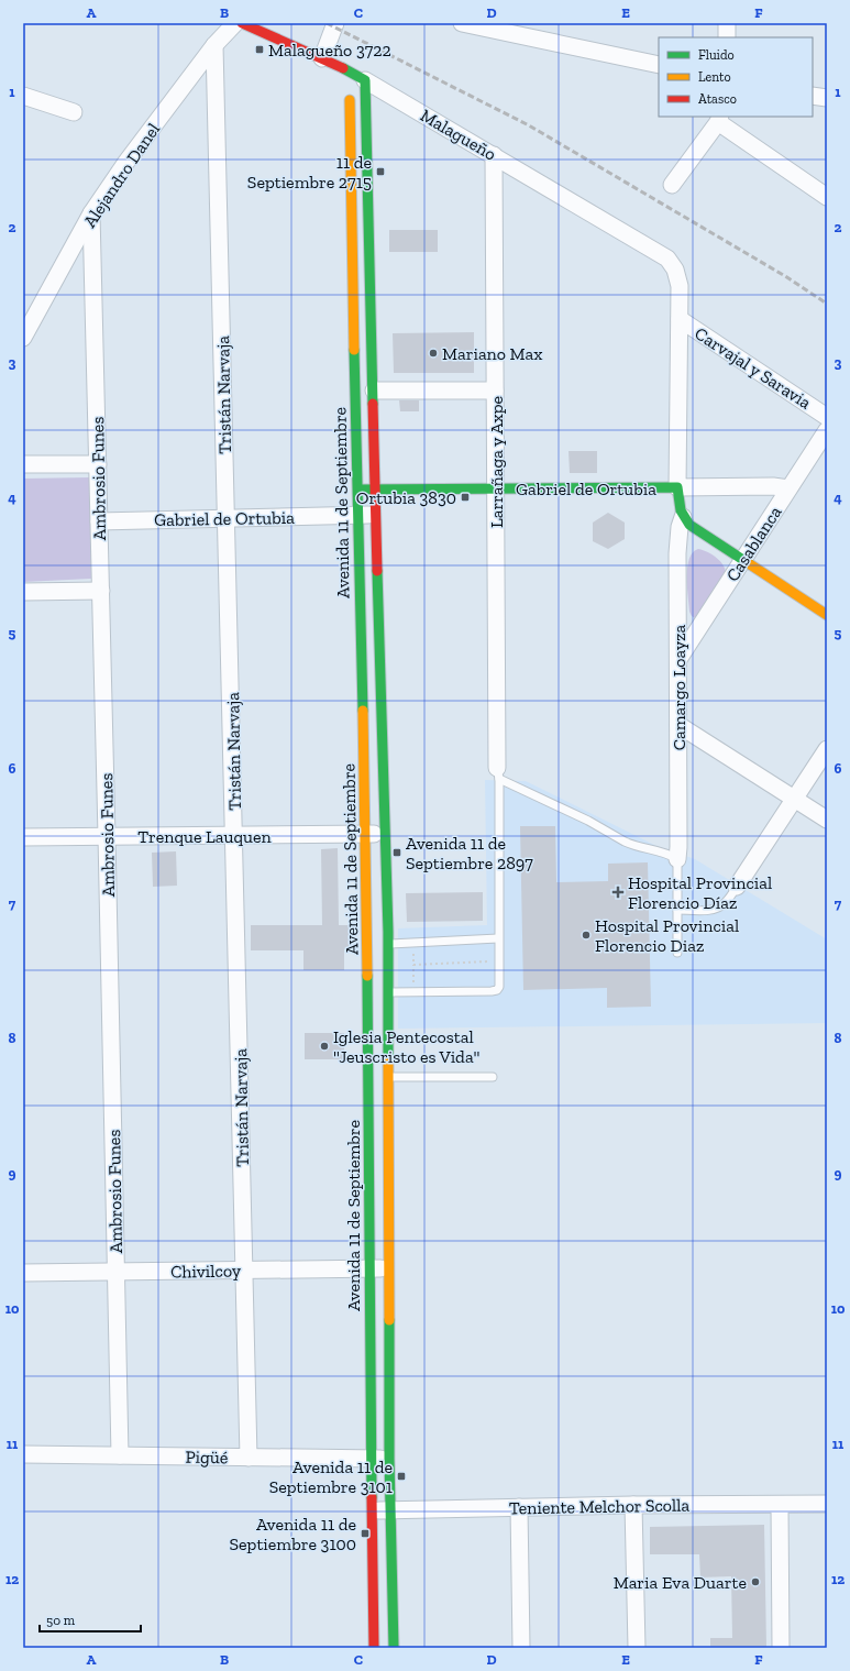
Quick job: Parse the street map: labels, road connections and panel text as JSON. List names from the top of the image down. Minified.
{"streets":{"main road":["Malagueño","Gabriel de Ortubia","Avenida 11 de Septiembre"],"street":["Alejandro Danel","Carvajal y Saravia","Tristán Narvaja","Larrañaga y Axpe","Ambrosio Funes","Casablanca","Camargo Loayza","Trenque Lauquen","Chivilcoy","Pigüé","Teniente Melchor Scolla"]},"crossings":[["Malagueño","Carvajal y Saravia"],["Malagueño","Larrañaga y Axpe"],["Malagueño","Avenida 11 de Septiembre"],["Alejandro Danel","Tristán Narvaja"],["Alejandro Danel","Ambrosio Funes"],["Tristán Narvaja","Gabriel de Ortubia"],["Tristán Narvaja","Trenque Lauquen"],["Tristán Narvaja","Chivilcoy"],["Tristán Narvaja","Pigüé"],["Larrañaga y Axpe","Gabriel de Ortubia"],["Ambrosio Funes","Gabriel de Ortubia"],["Ambrosio Funes","Trenque Lauquen"],["Ambrosio Funes","Chivilcoy"],["Ambrosio Funes","Pigüé"],["Gabriel de Ortubia","Avenida 11 de Septiembre"],["Gabriel de Ortubia","Casablanca"],["Avenida 11 de Septiembre","Trenque Lauquen"],["Avenida 11 de Septiembre","Chivilcoy"],["Avenida 11 de Septiembre","Pigüé"],["Avenida 11 de Septiembre","Teniente Melchor Scolla"],["Casablanca","Camargo Loayza"]],"places":{"transit":["Malagueño 3722","11 de Septiembre 2715","Ortubia 3830","Avenida 11 de Septiembre 2897","Avenida 11 de Septiembre 3101","Avenida 11 de Septiembre 3100"],"other":["Mariano Max","Hospital Provincial Florencio Diaz","Iglesia Pentecostal \"Jeuscristo es Vida\"","Maria Eva Duarte"],"health":["Hospital Provincial Florencio Díaz"]},"legend":["Fluido","Lento","Atasco"],"scale_bar":"50 m","grid":{"columns":["A","B","C","D","E","F"],"rows":["1","2","3","4","5","6","7","8","9","10","11","12"]}}
